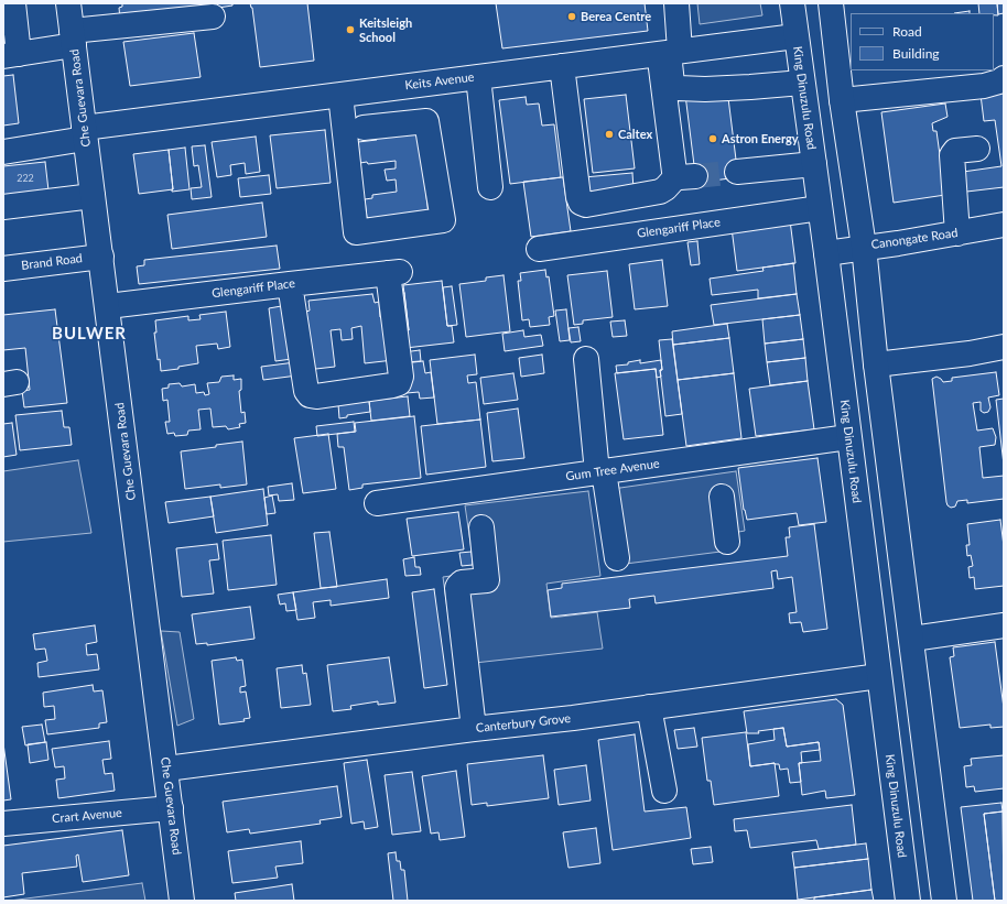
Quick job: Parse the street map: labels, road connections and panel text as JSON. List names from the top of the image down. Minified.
{"streets":{"street":["Keits Avenue","Che Guevara Road","King Dinuzulu Road","Glengariff Place","Canongate Road","Brand Road","Gum Tree Avenue","Canterbury Grove","Crart Avenue"]},"crossings":[["Keits Avenue","Che Guevara Road"],["Keits Avenue","King Dinuzulu Road"],["Che Guevara Road","Glengariff Place"],["Che Guevara Road","Brand Road"],["Che Guevara Road","Canterbury Grove"],["Che Guevara Road","Crart Avenue"],["King Dinuzulu Road","Glengariff Place"],["King Dinuzulu Road","Canongate Road"],["King Dinuzulu Road","Gum Tree Avenue"],["King Dinuzulu Road","Canterbury Grove"]],"districts":["BULWER"],"places":["Berea Centre","Keitsleigh School","Caltex","Astron Energy"],"house_numbers":["222"],"legend":["Road","Building"]}
